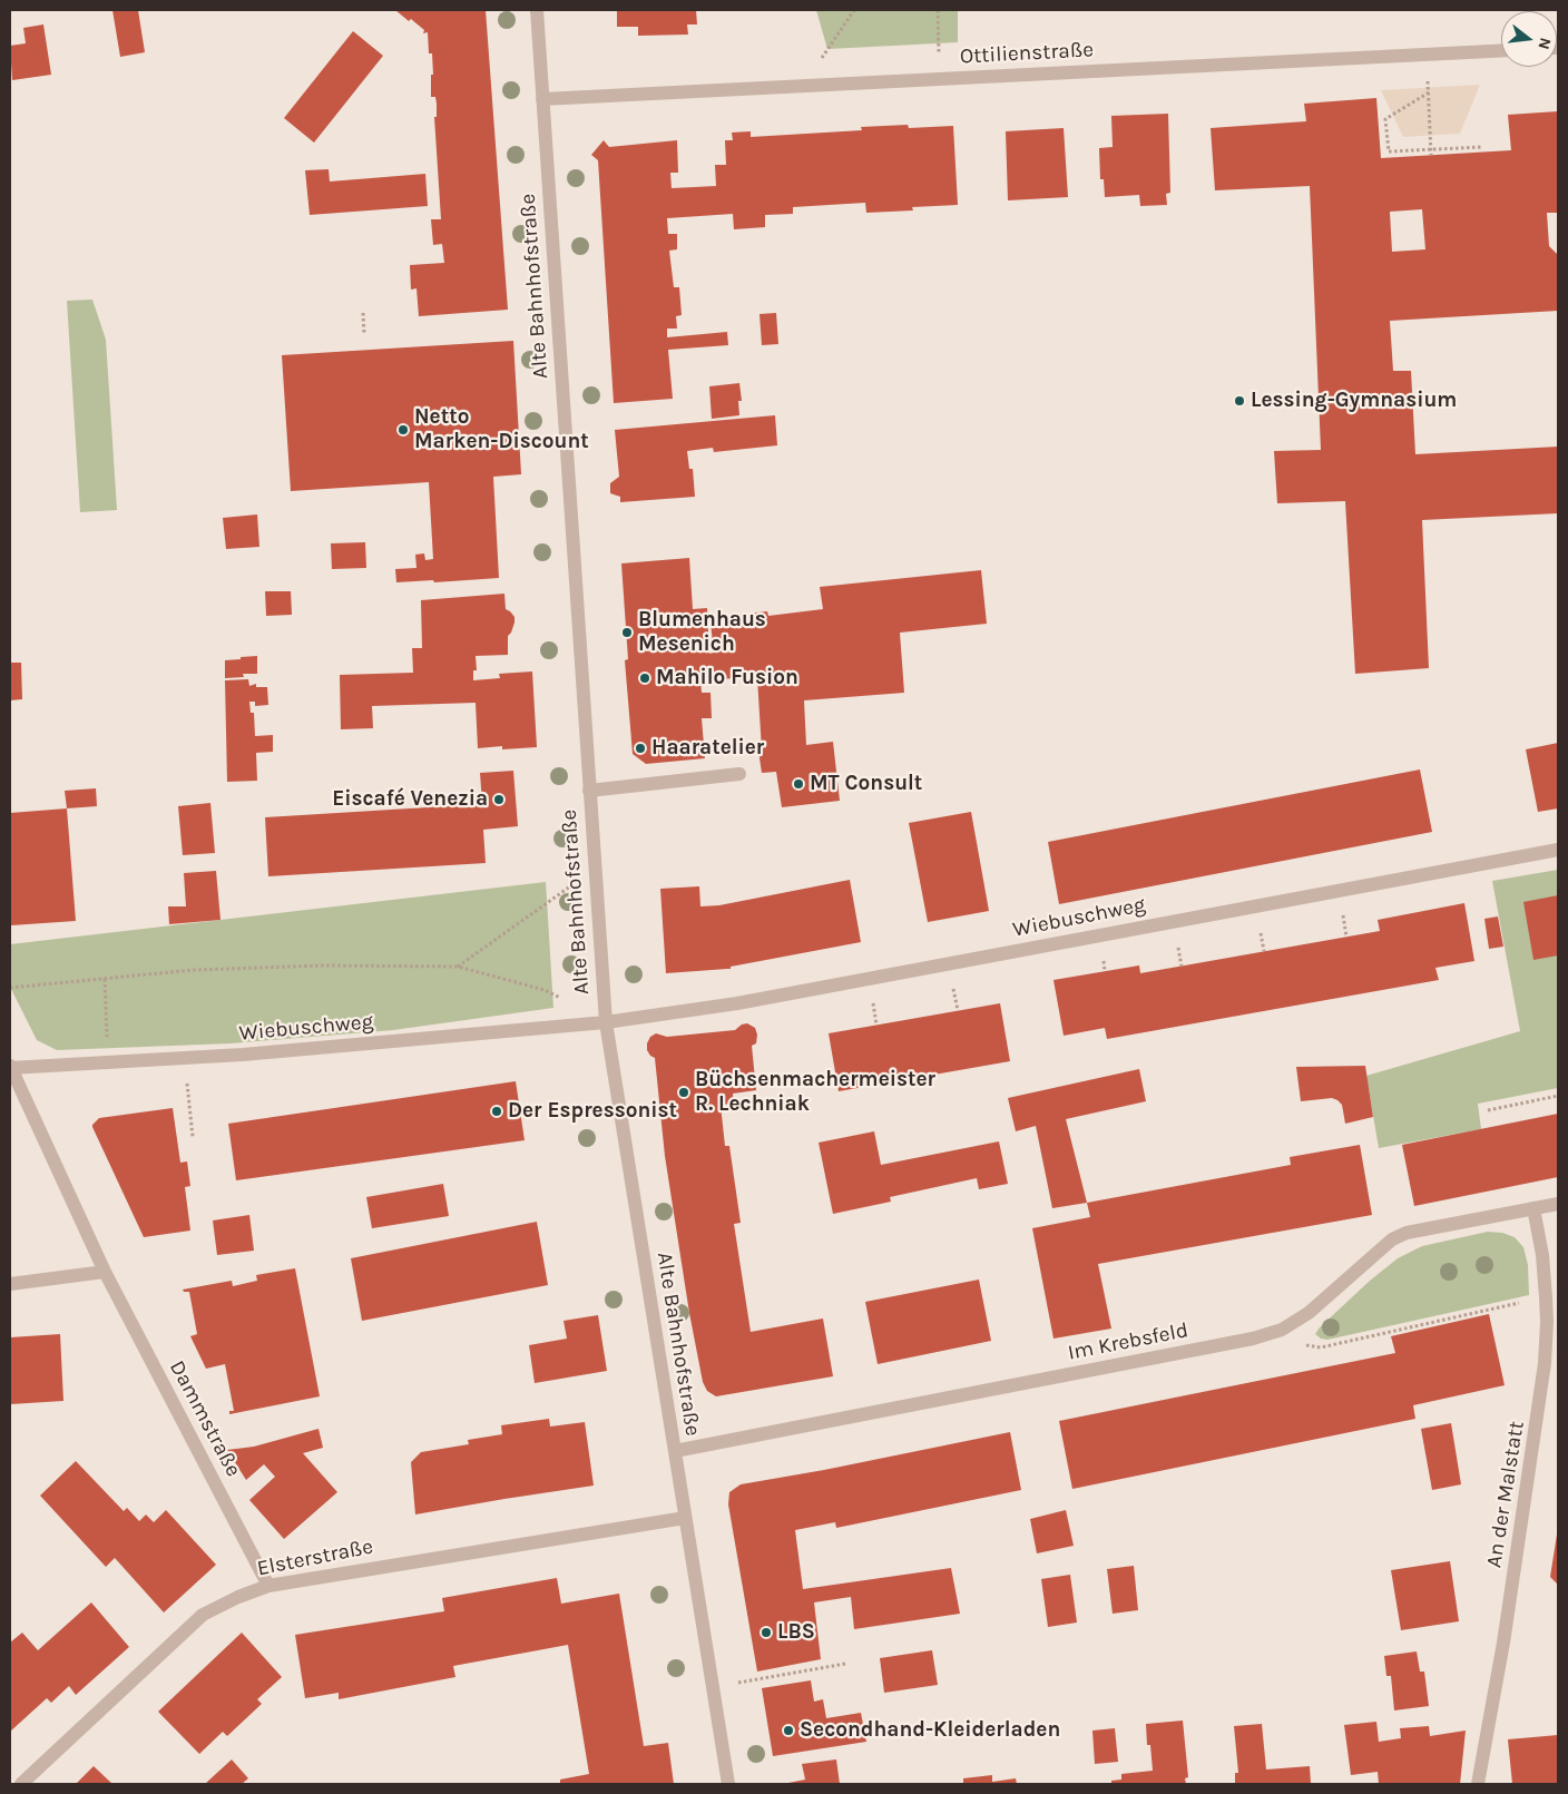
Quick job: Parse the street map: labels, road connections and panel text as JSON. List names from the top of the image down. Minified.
{"streets":{"street":["Ottilienstraße","Alte Bahnhofstraße","Wiebuschweg","Im Krebsfeld","Dammstraße","An der Malstatt","Elsterstraße"]},"crossings":[["Ottilienstraße","Alte Bahnhofstraße"],["Alte Bahnhofstraße","Wiebuschweg"],["Alte Bahnhofstraße","Im Krebsfeld"],["Alte Bahnhofstraße","Elsterstraße"],["Wiebuschweg","Dammstraße"],["Im Krebsfeld","An der Malstatt"],["Dammstraße","Elsterstraße"]],"places":["Lessing-Gymnasium","Netto Marken-Discount","Blumenhaus Mesenich","Mahilo Fusion","Haaratelier","MT Consult","Eiscafé Venezia","Büchsenmachermeister R. Lechniak","Der Espressonist","LBS","Secondhand-Kleiderladen"],"north":"right"}
